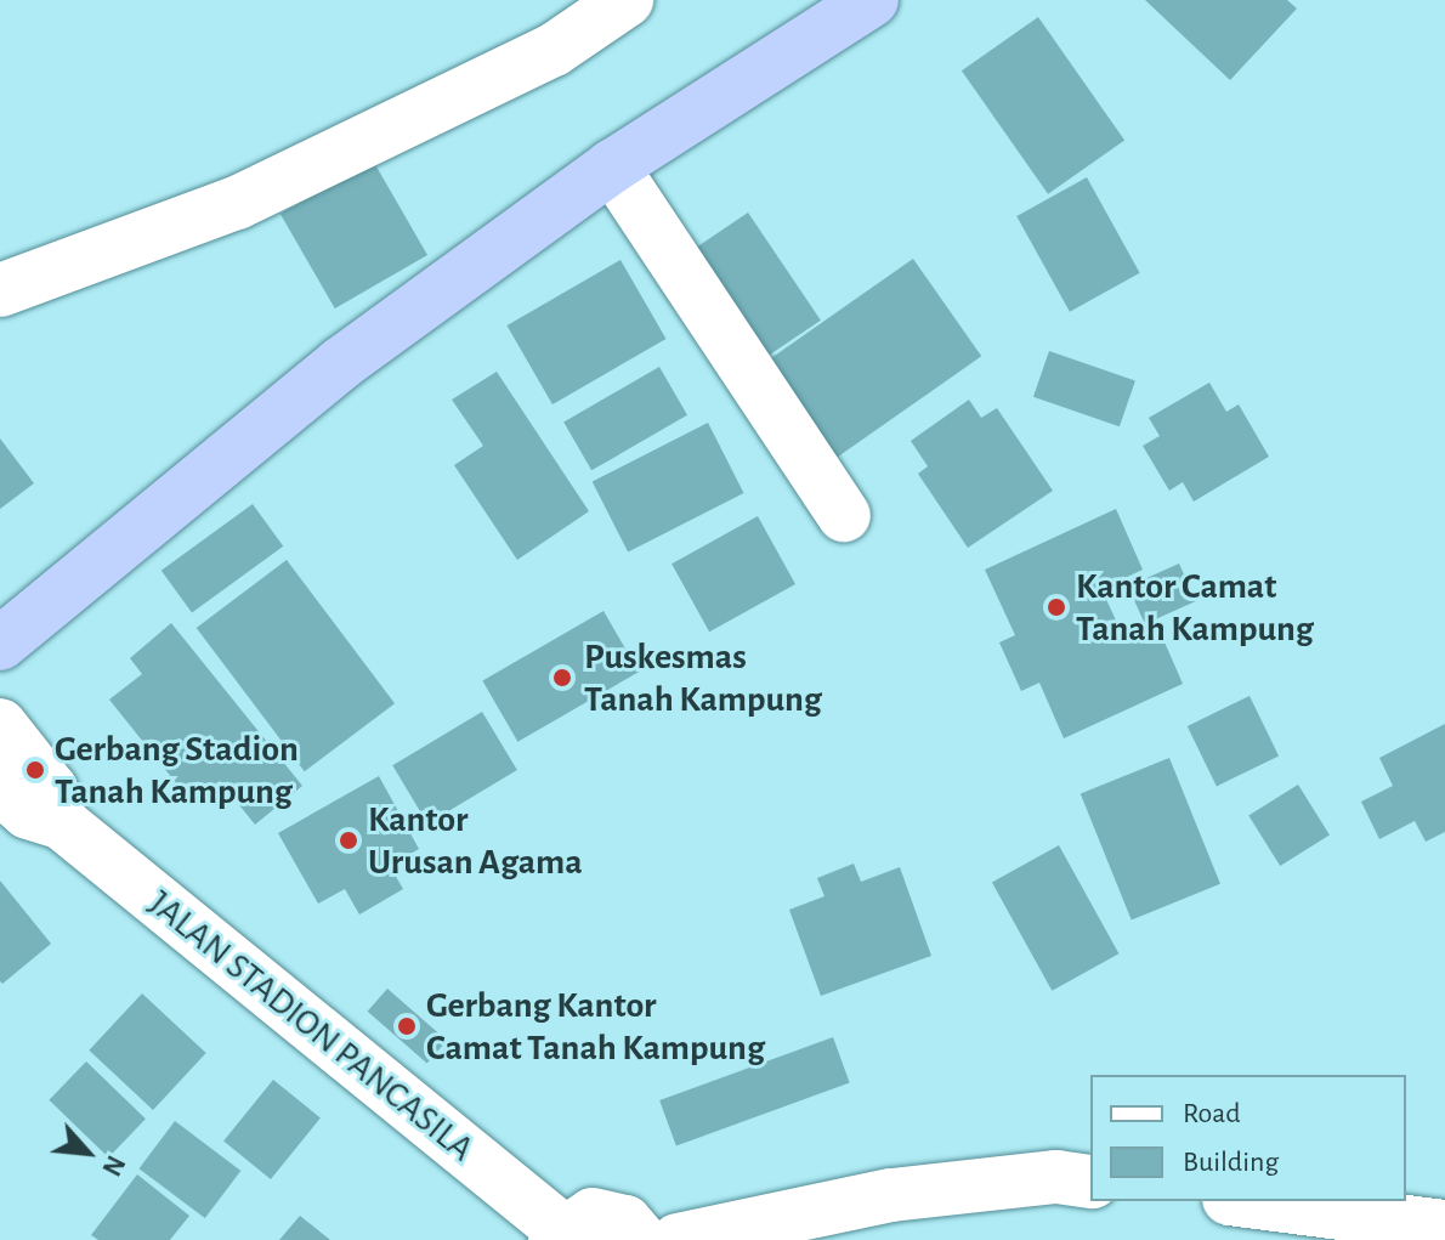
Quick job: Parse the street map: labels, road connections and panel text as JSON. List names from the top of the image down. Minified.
{"streets":{"street":["JALAN STADION PANCASILA"]},"places":["Kantor Camat Tanah Kampung","Puskesmas Tanah Kampung","Gerbang Stadion Tanah Kampung","Kantor Urusan Agama","Gerbang Kantor Camat Tanah Kampung"],"legend":["Road","Building"],"north":"bottom right"}
